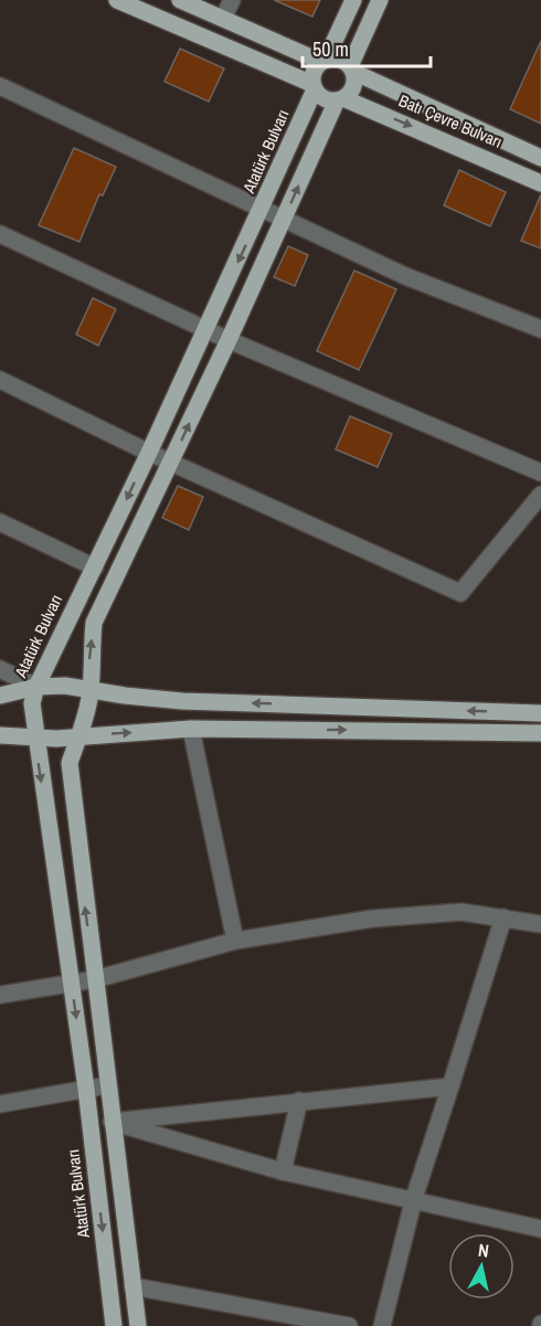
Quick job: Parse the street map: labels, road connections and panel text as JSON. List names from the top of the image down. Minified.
{"streets":{"main road":["Batı Çevre Bulvarı","Atatürk Bulvarı"]},"crossings":[["Batı Çevre Bulvarı","Atatürk Bulvarı"]],"scale_bar":"50 m","north":"top"}
